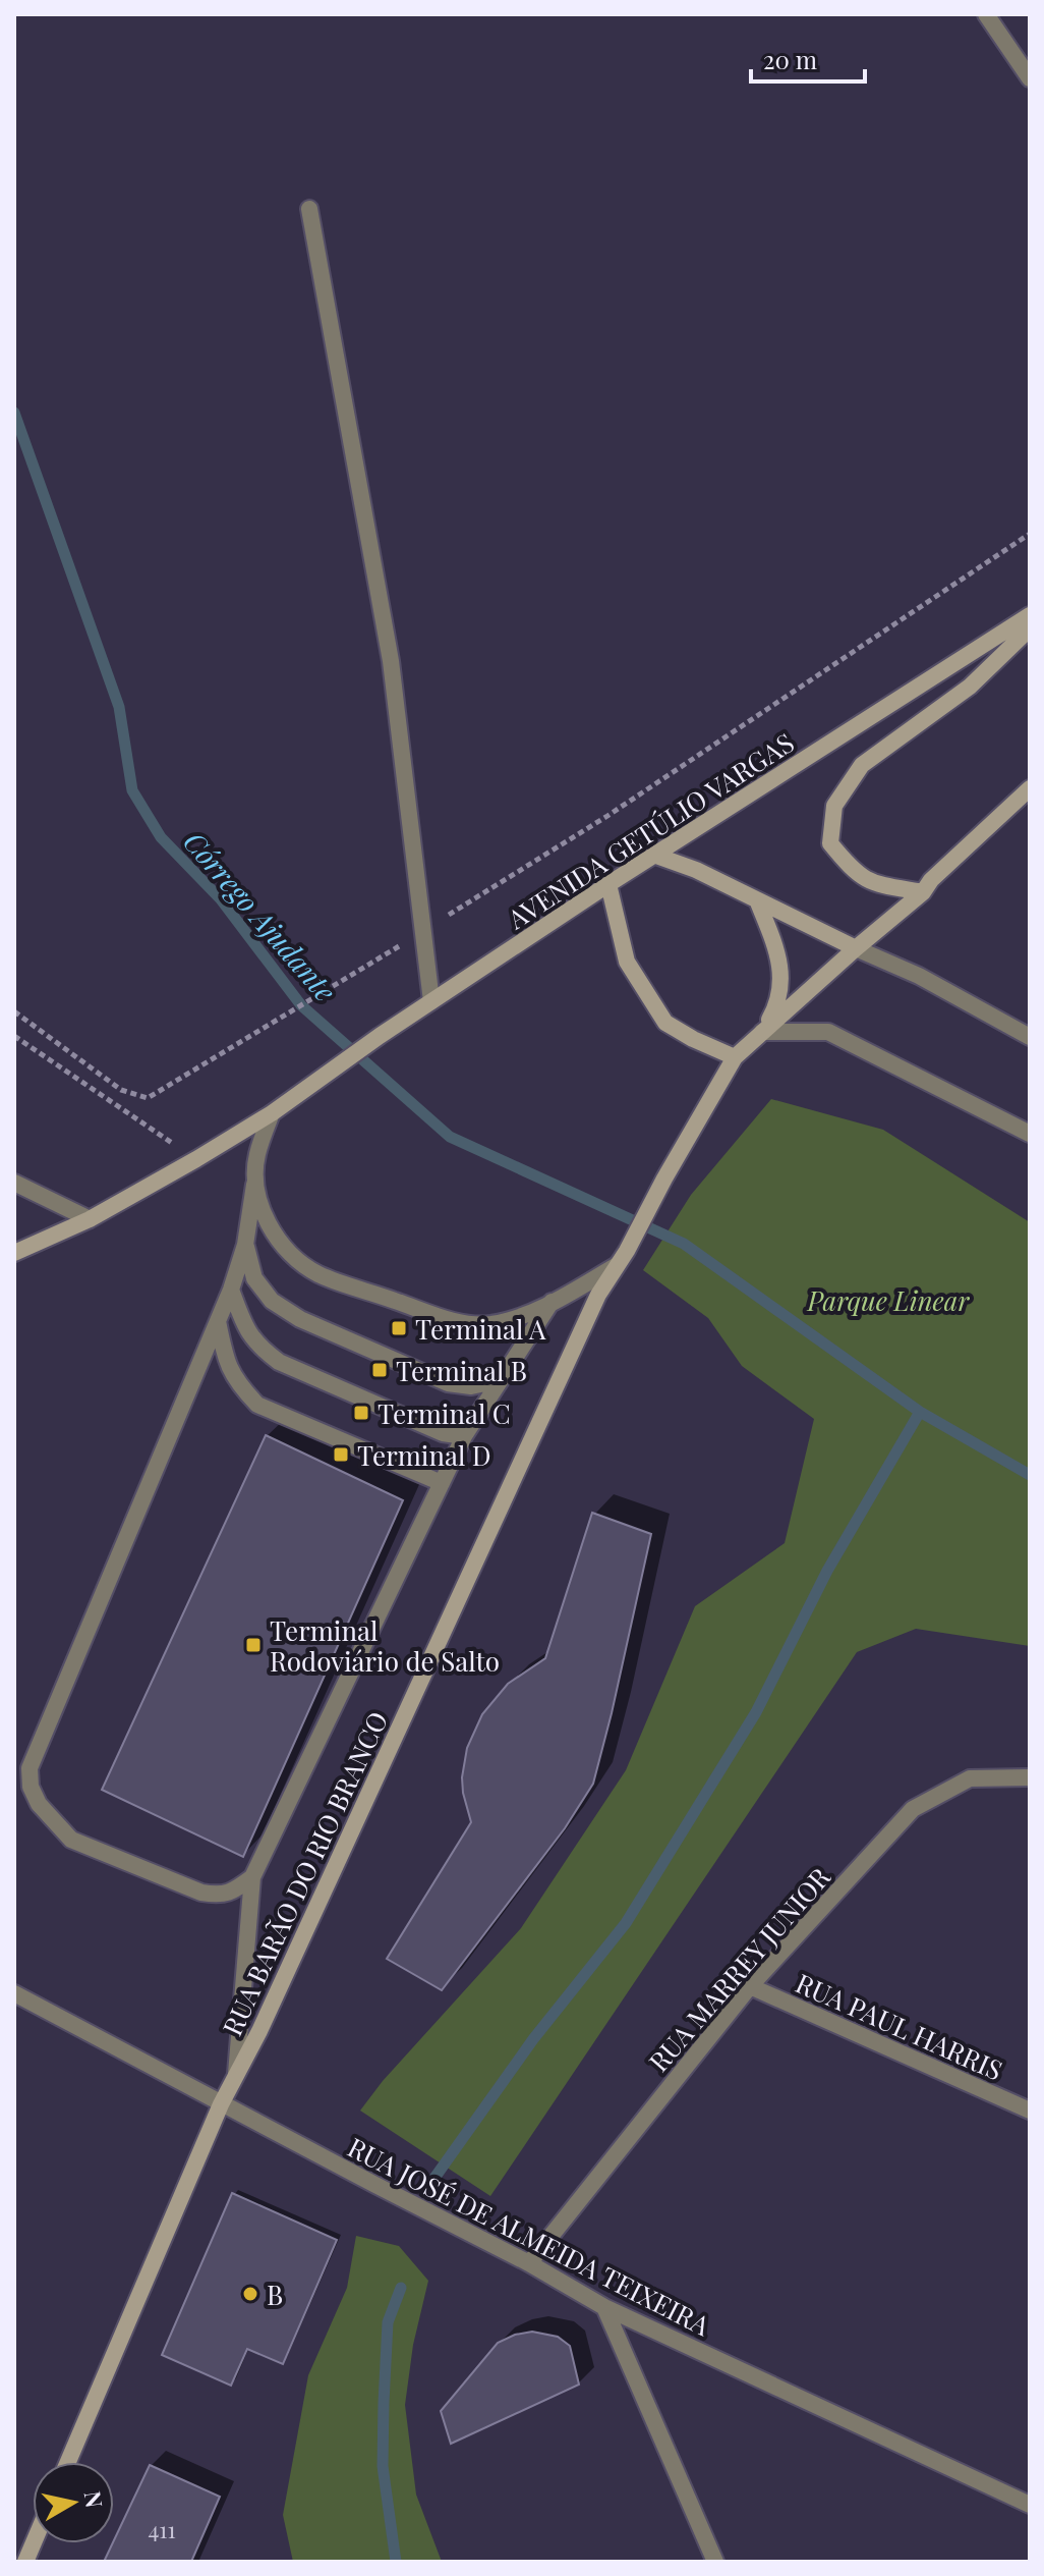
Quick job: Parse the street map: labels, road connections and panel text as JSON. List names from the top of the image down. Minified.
{"streets":{"main road":["AVENIDA GETÚLIO VARGAS","RUA BARÃO DO RIO BRANCO"],"street":["RUA MARREY JUNIOR","RUA PAUL HARRIS","RUA JOSÉ DE ALMEIDA TEIXEIRA"]},"crossings":[["AVENIDA GETÚLIO VARGAS","RUA BARÃO DO RIO BRANCO"],["RUA BARÃO DO RIO BRANCO","RUA JOSÉ DE ALMEIDA TEIXEIRA"],["RUA MARREY JUNIOR","RUA PAUL HARRIS"],["RUA MARREY JUNIOR","RUA JOSÉ DE ALMEIDA TEIXEIRA"]],"water":["Córrego Ajudante"],"parks":["Parque Linear"],"places":{"transit":["Terminal A","Terminal B","Terminal C","Terminal D","Terminal Rodoviário de Salto"],"other":["B"]},"house_numbers":["411"],"scale_bar":"20 m","north":"right"}
